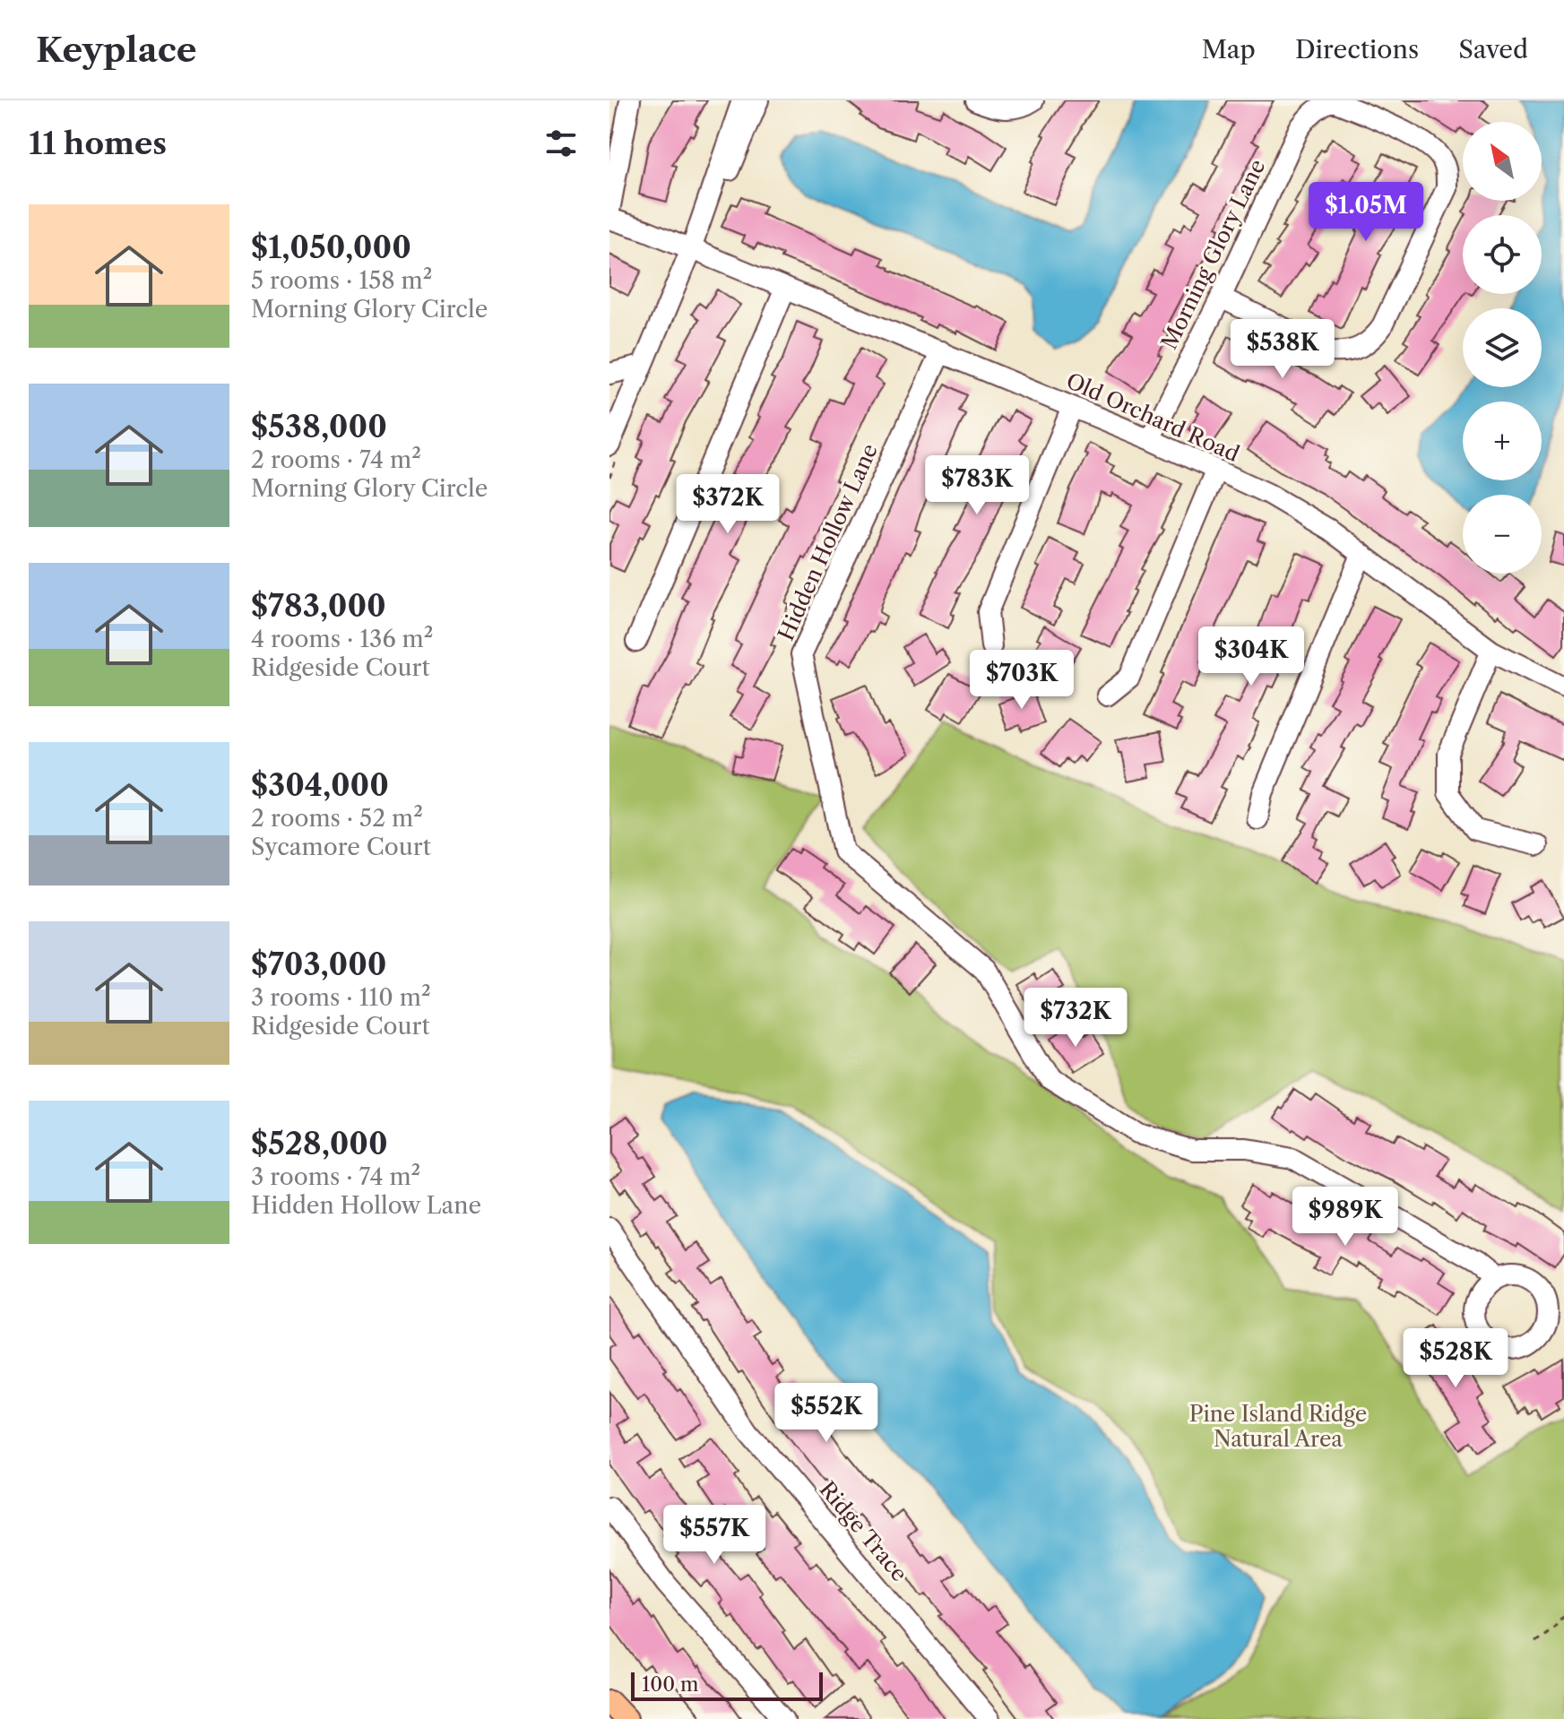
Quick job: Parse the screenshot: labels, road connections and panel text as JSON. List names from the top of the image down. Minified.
{"streets":{"street":["Morning Glory Lane","Old Orchard Road","Hidden Hollow Lane","Ridge Trace"]},"crossings":[["Morning Glory Lane","Old Orchard Road"],["Old Orchard Road","Hidden Hollow Lane"]],"parks":["Pine Island Ridge Natural Area"],"scale_bar":"100 m","north":"top left","page":{"header":"Keyplace","nav":["Map","Directions","Saved"],"heading":"11 homes","map_buttons":["+","−"],"price":["$1.05M","$538K","$783K","$372K","$304K","$703K","$732K","$989K","$528K","$552K","$557K"],"list":[{"name":"$1,050,000","note":"5 rooms · 158 m² · Morning Glory Circle"},{"name":"$538,000","note":"2 rooms · 74 m² · Morning Glory Circle"},{"name":"$783,000","note":"4 rooms · 136 m² · Ridgeside Court"},{"name":"$304,000","note":"2 rooms · 52 m² · Sycamore Court"},{"name":"$703,000","note":"3 rooms · 110 m² · Ridgeside Court"},{"name":"$528,000","note":"3 rooms · 74 m² · Hidden Hollow Lane"}],"scale":"100 m"}}
